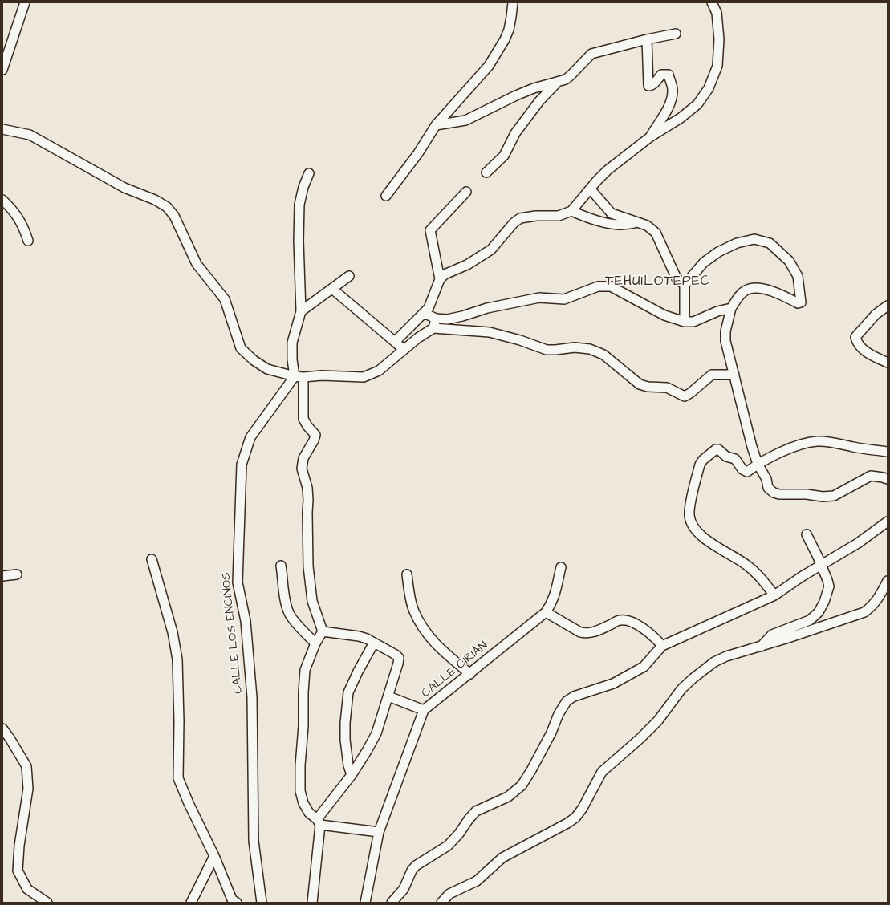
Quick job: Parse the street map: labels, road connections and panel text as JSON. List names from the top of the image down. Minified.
{"streets":{"street":["CALLE LOS ENCINOS","CALLE CIRIÁN"]},"districts":["TEHUILOTEPEC"]}
